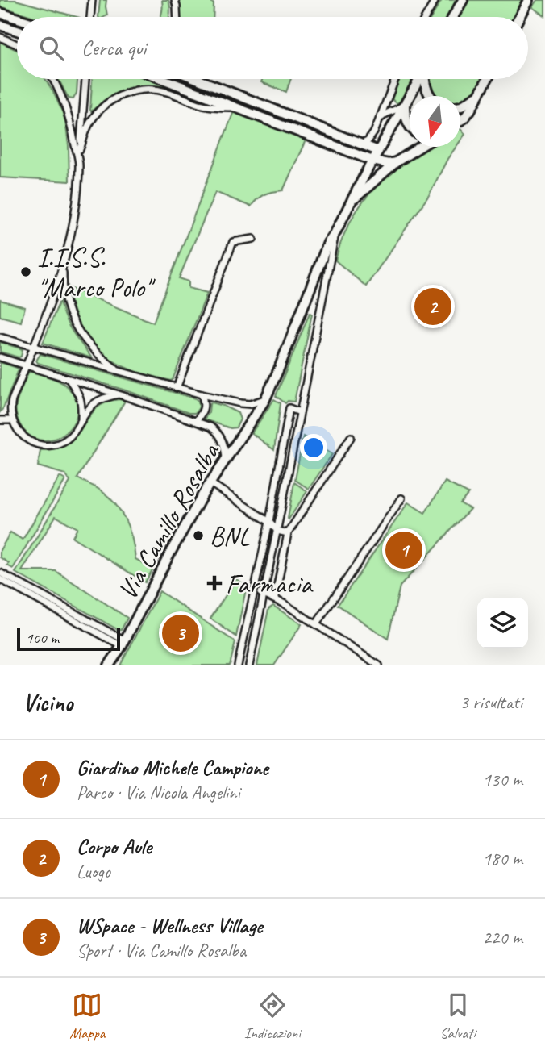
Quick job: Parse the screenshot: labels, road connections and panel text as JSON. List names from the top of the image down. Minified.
{"streets":{"street":["Via Camillo Rosalba"]},"places":{"other":["I.I.S.S. \"Marco Polo\"","BNL"],"health":["Farmacia"]},"scale_bar":"100 m","north":"bottom","page":{"search":"Cerca qui","pins":["2","1","3"],"scale":"100 m","heading":["Vicino","3 risultati"],"list":[{"mark":"1","name":"Giardino Michele Campione","note":"Parco · Via Nicola Angelini","value":"130 m"},{"mark":"2","name":"Corpo Aule","note":"Luogo","value":"180 m"},{"mark":"3","name":"WSpace - Wellness Village","note":"Sport · Via Camillo Rosalba","value":"220 m"}],"nav":["Mappa","Indicazioni","Salvati"]}}
